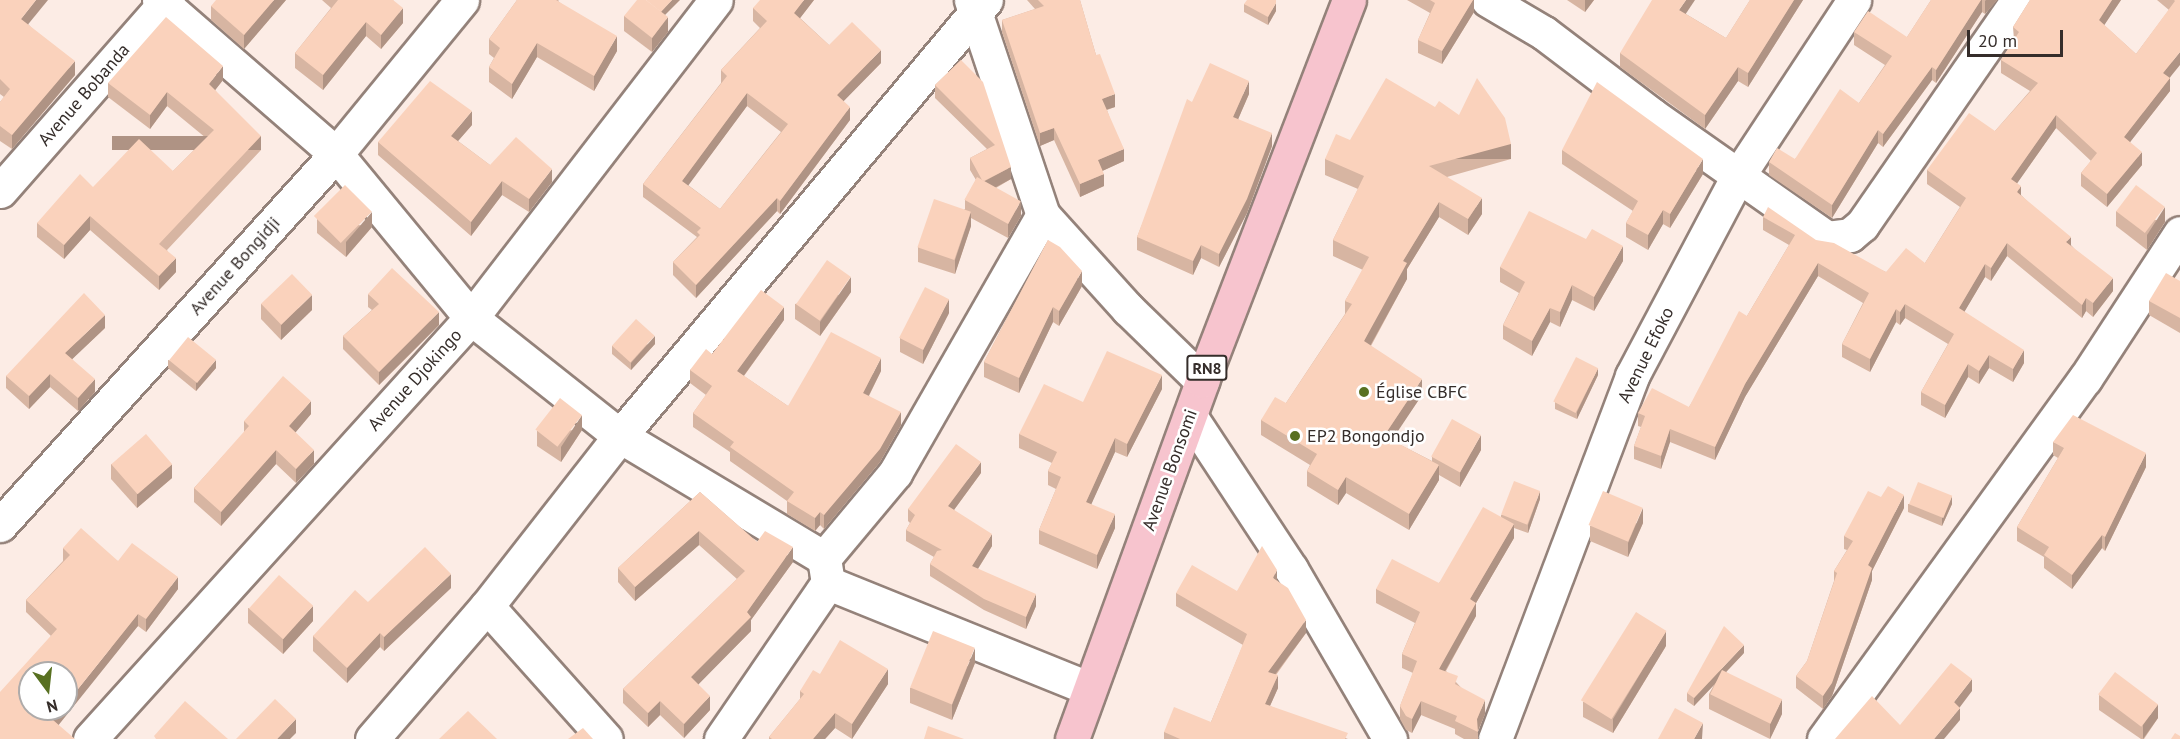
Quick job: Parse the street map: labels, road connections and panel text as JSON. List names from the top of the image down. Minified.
{"streets":{"main road":["RN8","Avenue Bonsomi"],"street":["Avenue Bobanda","Avenue Bongidji","Avenue Efoko","Avenue Djokingo"]},"places":["Église CBFC","EP2 Bongondjo"],"scale_bar":"20 m","north":"bottom"}
